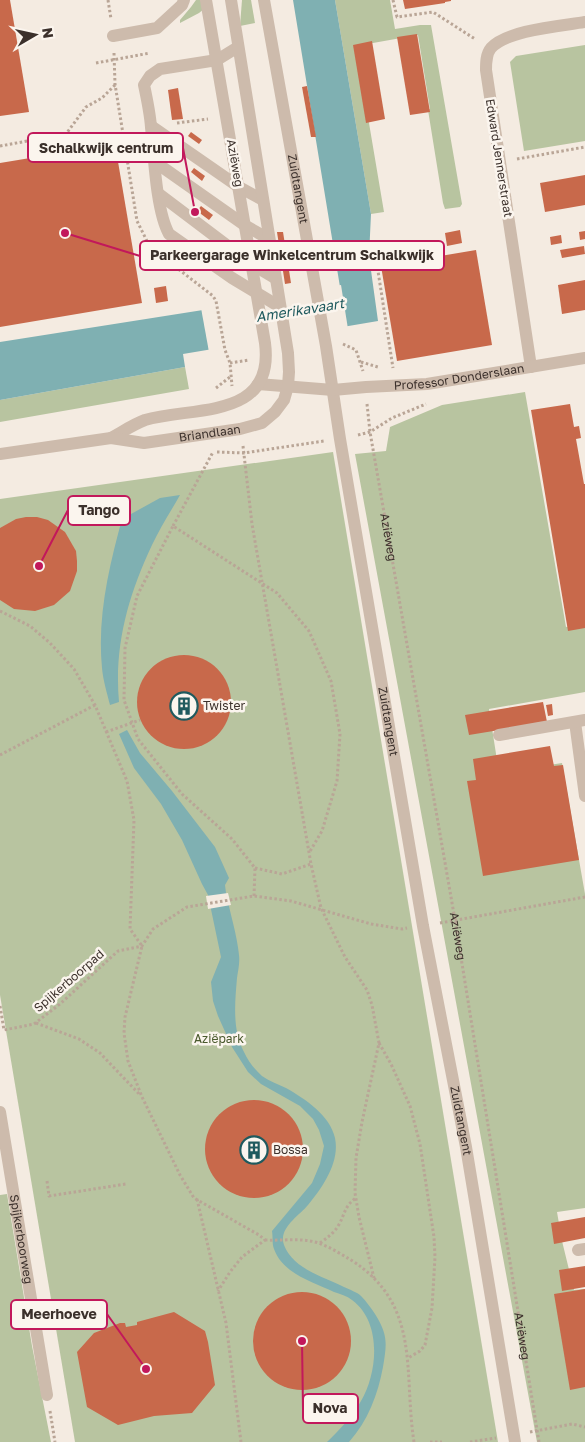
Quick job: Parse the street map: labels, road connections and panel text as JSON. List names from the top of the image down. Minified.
{"streets":{"street":["Edward Jennerstraat","Aziëweg","Zuidtangent","Professor Donderslaan","Briandlaan","Spijkerboorweg"],"path":["Spijkerboorpad"]},"crossings":[["Edward Jennerstraat","Professor Donderslaan"],["Aziëweg","Zuidtangent"],["Aziëweg","Briandlaan"],["Zuidtangent","Professor Donderslaan"]],"water":["Amerikavaart"],"parks":["Aziëpark"],"places":{"other":["Schalkwijk centrum","Parkeergarage Winkelcentrum Schalkwijk","Tango","Nova","Meerhoeve"],"building":["Twister","Bossa"]},"north":"right"}
